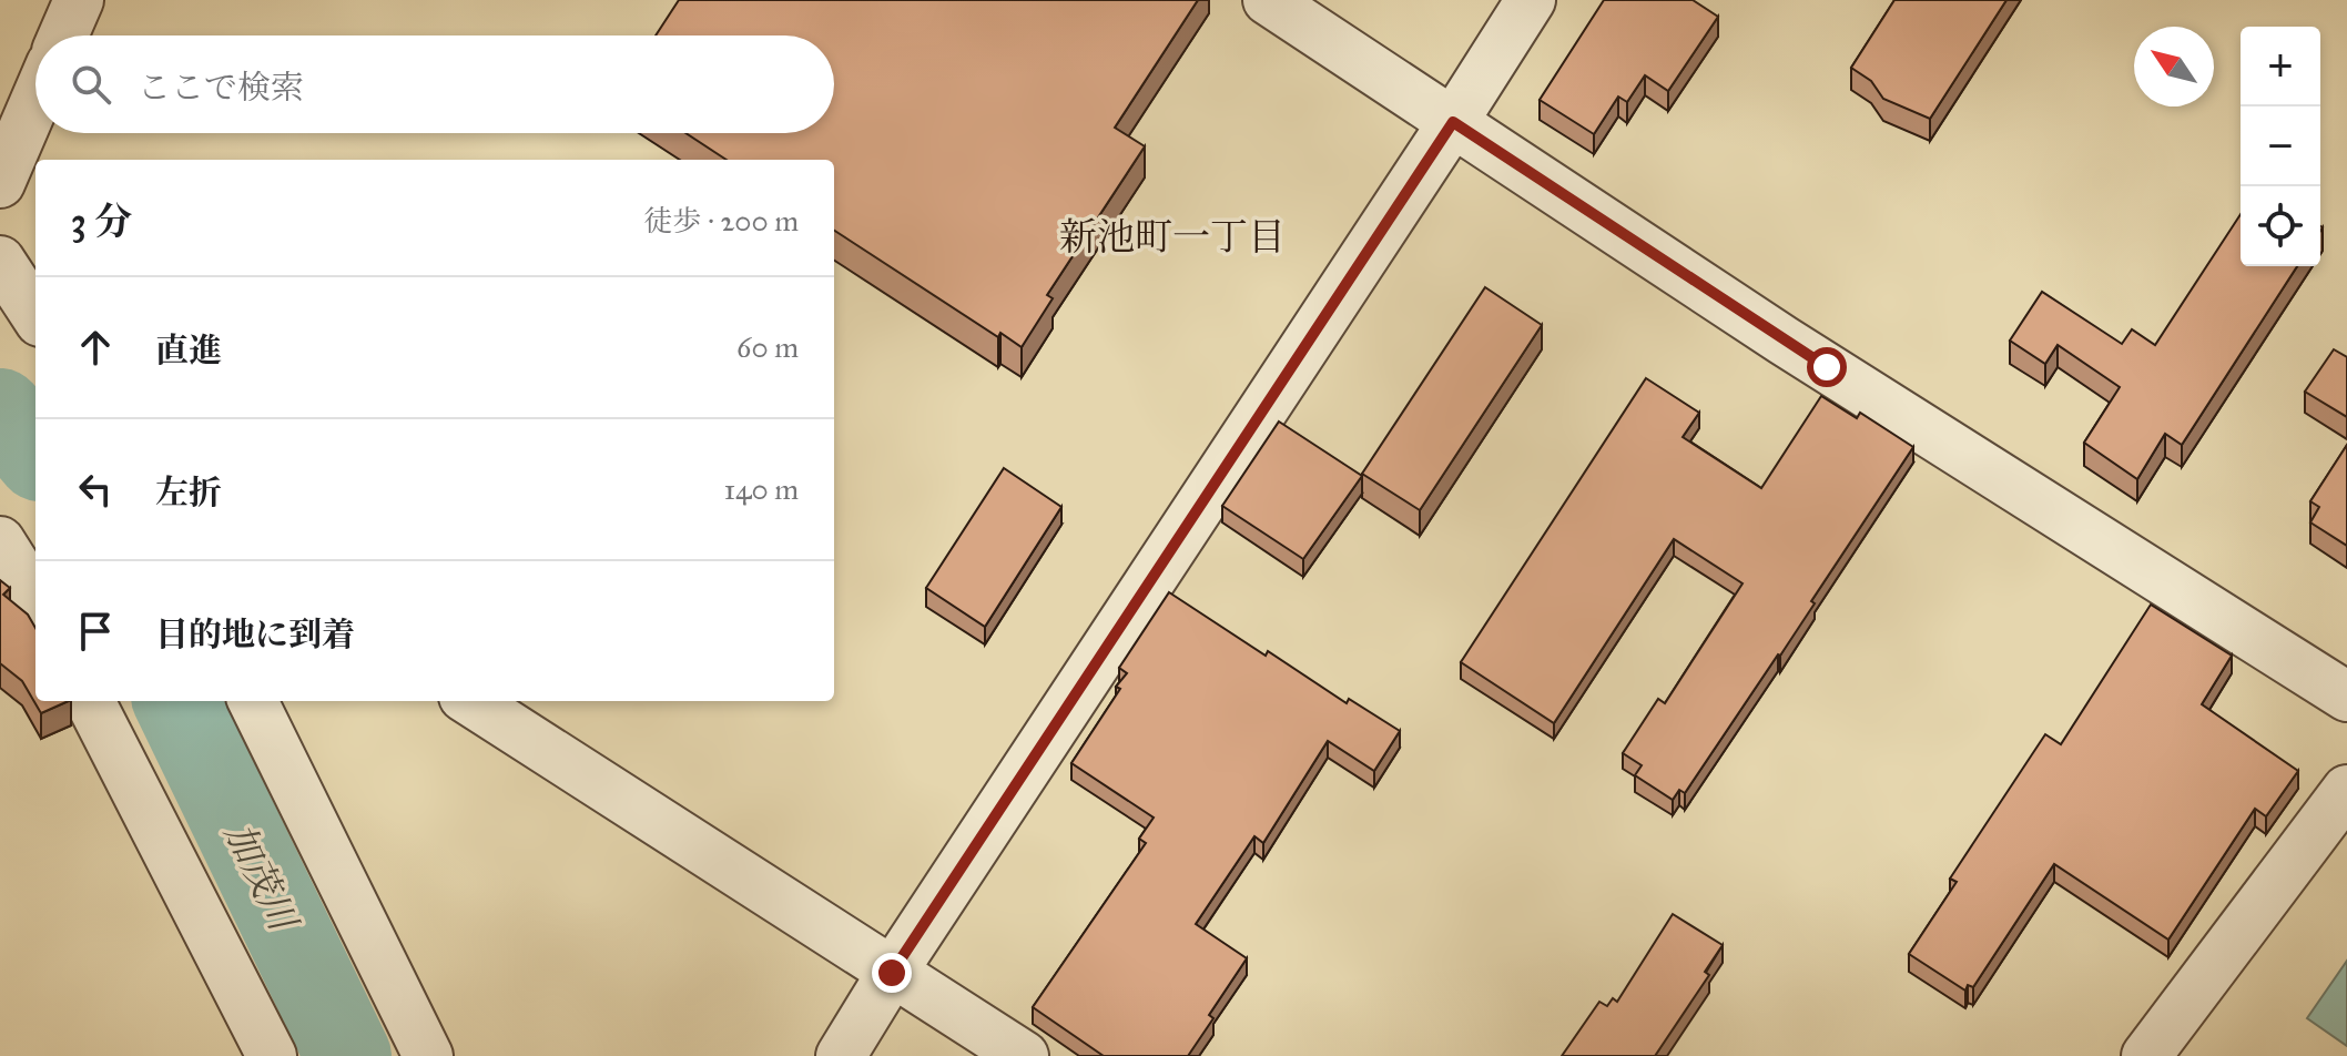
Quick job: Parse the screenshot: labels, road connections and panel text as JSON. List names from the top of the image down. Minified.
{"districts":["新池町一丁目"],"water":["加茂川"],"north":"top left","page":{"map_buttons":["+","−"],"search":"ここで検索","heading":["3 分","徒歩 · 200 m"],"list":[["直進","60 m"],["左折","140 m"],"目的地に到着"]}}
